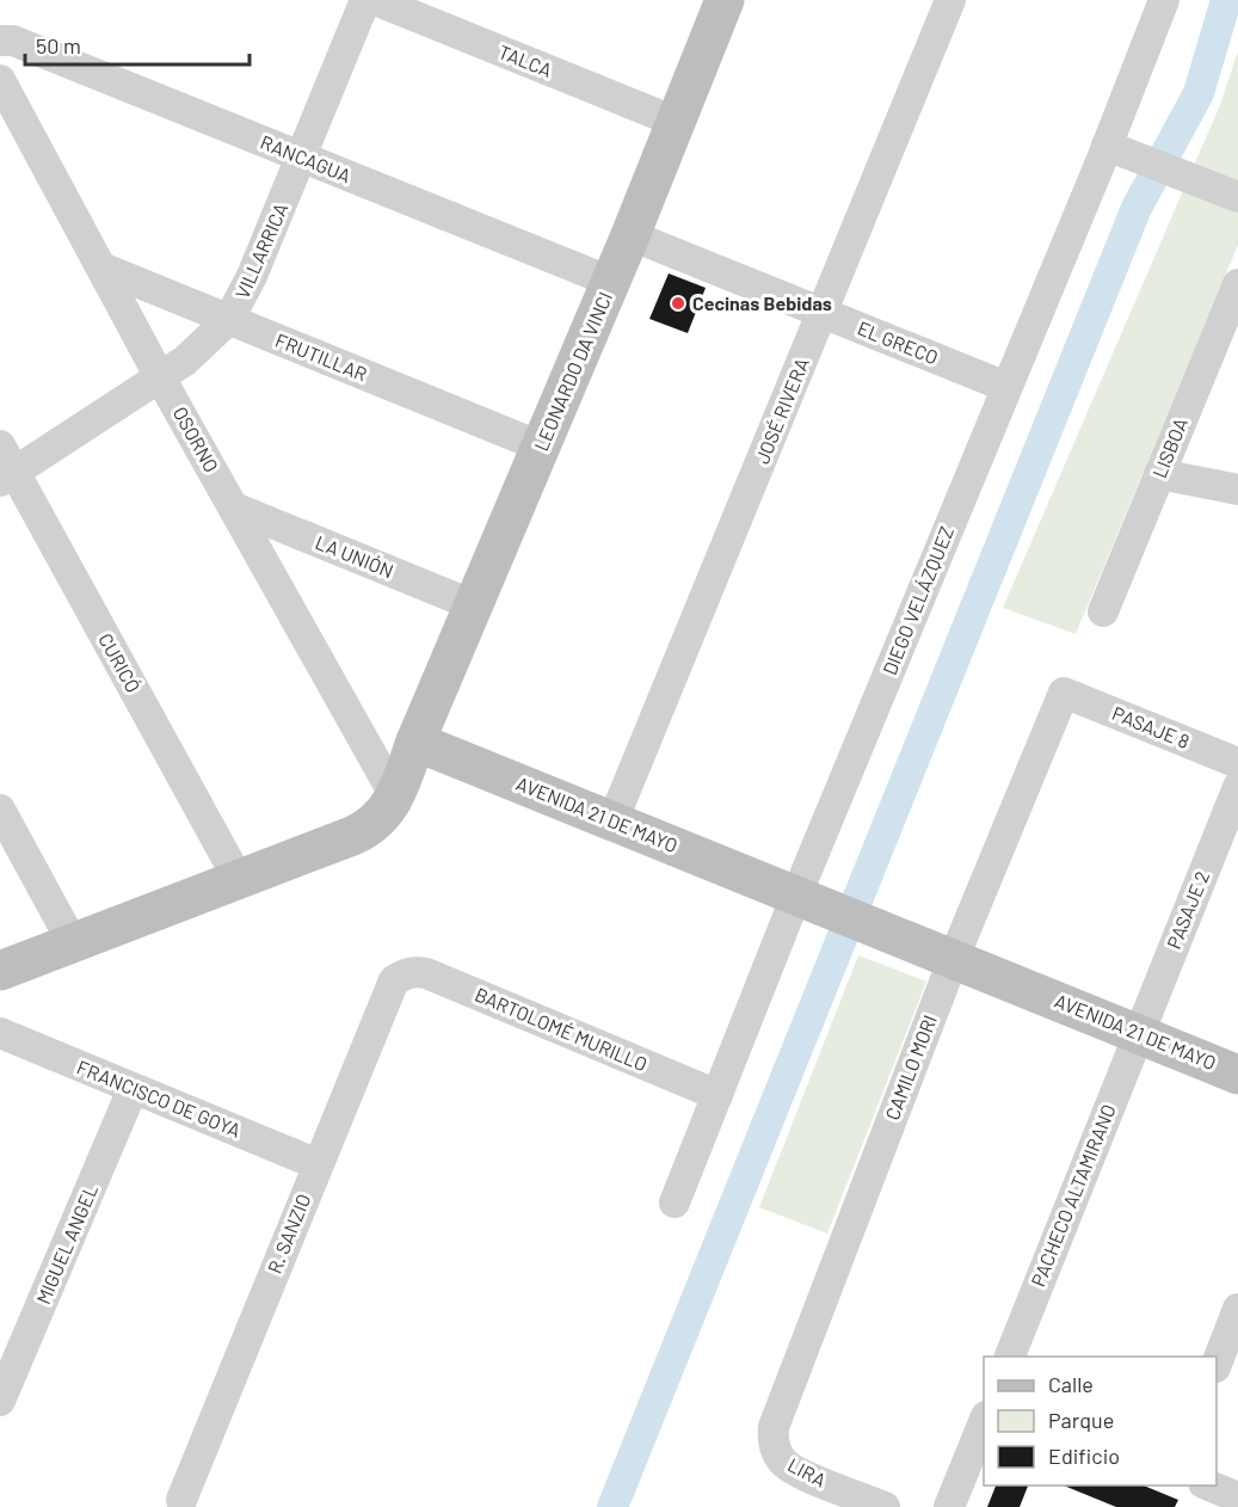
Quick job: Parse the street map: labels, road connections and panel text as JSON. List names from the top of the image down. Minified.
{"streets":{"street":["TALCA","RANCAGUA","VILLARRICA","EL GRECO","FRUTILLAR","LEONARDO DA VINCI","JOSÉ RIVERA","OSORNO","LISBOA","LA UNIÓN","DIEGO VELÁZQUEZ","CURICÓ","PASAJE 8","AVENIDA 21 DE MAYO","PASAJE 2","BARTOLOMÉ MURILLO","CAMILO MORI","FRANCISCO DE GOYA","PACHECO ALTAMIRANO","R. SANZIO","MIGUEL ANGEL","LIRA"]},"crossings":[["TALCA","LEONARDO DA VINCI"],["RANCAGUA","VILLARRICA"],["RANCAGUA","LEONARDO DA VINCI"],["VILLARRICA","FRUTILLAR"],["VILLARRICA","OSORNO"],["VILLARRICA","CURICÓ"],["EL GRECO","LEONARDO DA VINCI"],["EL GRECO","JOSÉ RIVERA"],["EL GRECO","DIEGO VELÁZQUEZ"],["FRUTILLAR","LEONARDO DA VINCI"],["FRUTILLAR","OSORNO"],["LEONARDO DA VINCI","LA UNIÓN"],["LEONARDO DA VINCI","AVENIDA 21 DE MAYO"],["JOSÉ RIVERA","AVENIDA 21 DE MAYO"],["OSORNO","LA UNIÓN"],["DIEGO VELÁZQUEZ","AVENIDA 21 DE MAYO"],["DIEGO VELÁZQUEZ","BARTOLOMÉ MURILLO"],["PASAJE 8","CAMILO MORI"],["AVENIDA 21 DE MAYO","PASAJE 2"],["AVENIDA 21 DE MAYO","CAMILO MORI"],["AVENIDA 21 DE MAYO","PACHECO ALTAMIRANO"],["PASAJE 2","PACHECO ALTAMIRANO"],["BARTOLOMÉ MURILLO","R. SANZIO"],["CAMILO MORI","LIRA"],["FRANCISCO DE GOYA","R. SANZIO"],["FRANCISCO DE GOYA","MIGUEL ANGEL"]],"places":["Cecinas Bebidas"],"legend":["Calle","Parque","Edificio"],"scale_bar":"50 m"}
